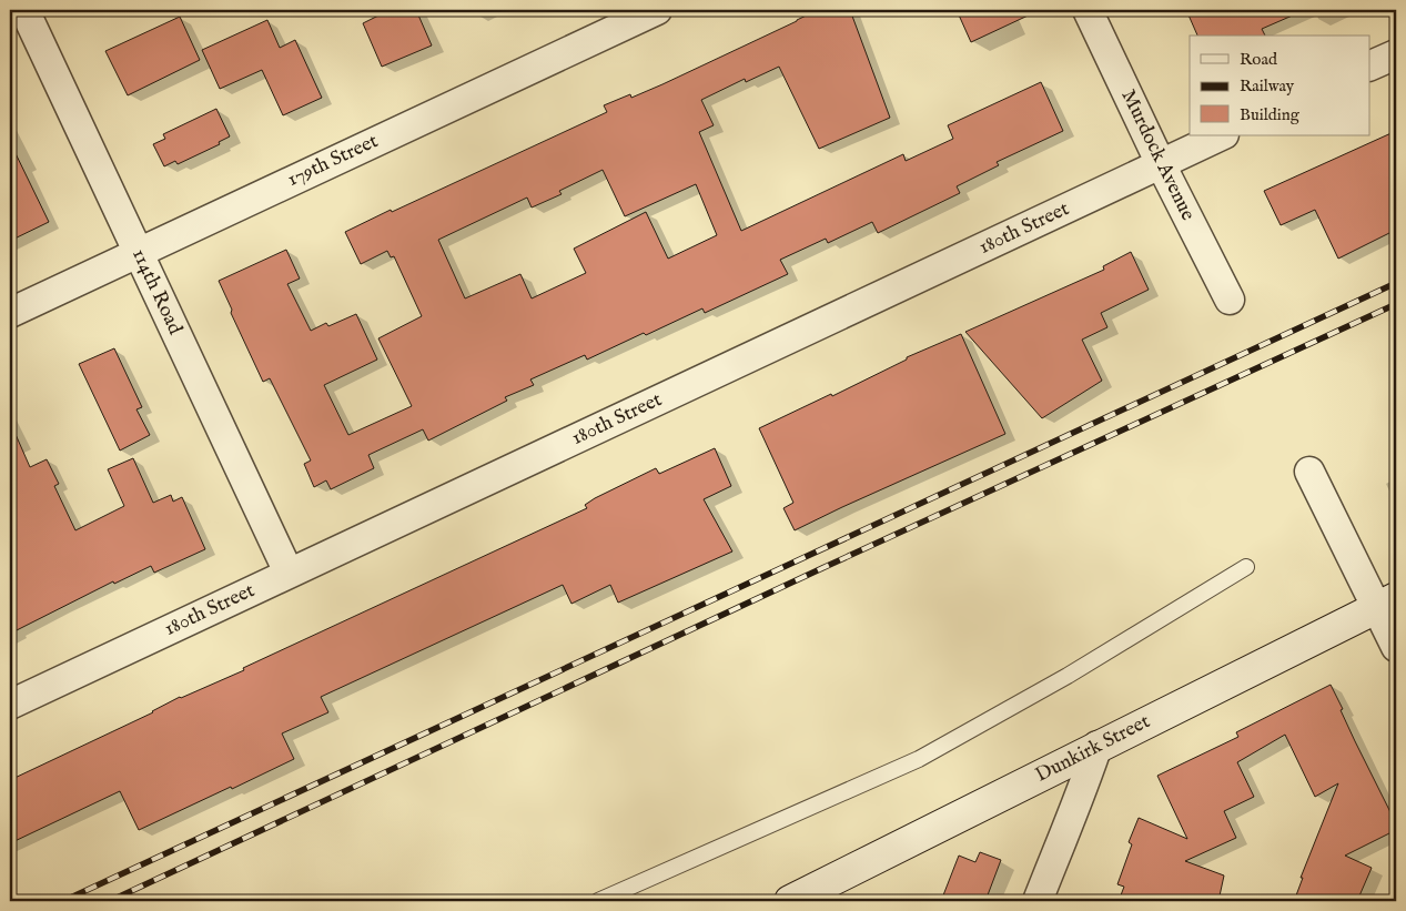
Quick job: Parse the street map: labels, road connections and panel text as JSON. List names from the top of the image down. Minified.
{"streets":{"main road":["Dunkirk Street"],"street":["Murdock Avenue","179th Street","180th Street","114th Road"]},"crossings":[["Murdock Avenue","180th Street"],["179th Street","114th Road"],["180th Street","114th Road"]],"legend":["Road","Railway","Building"]}
